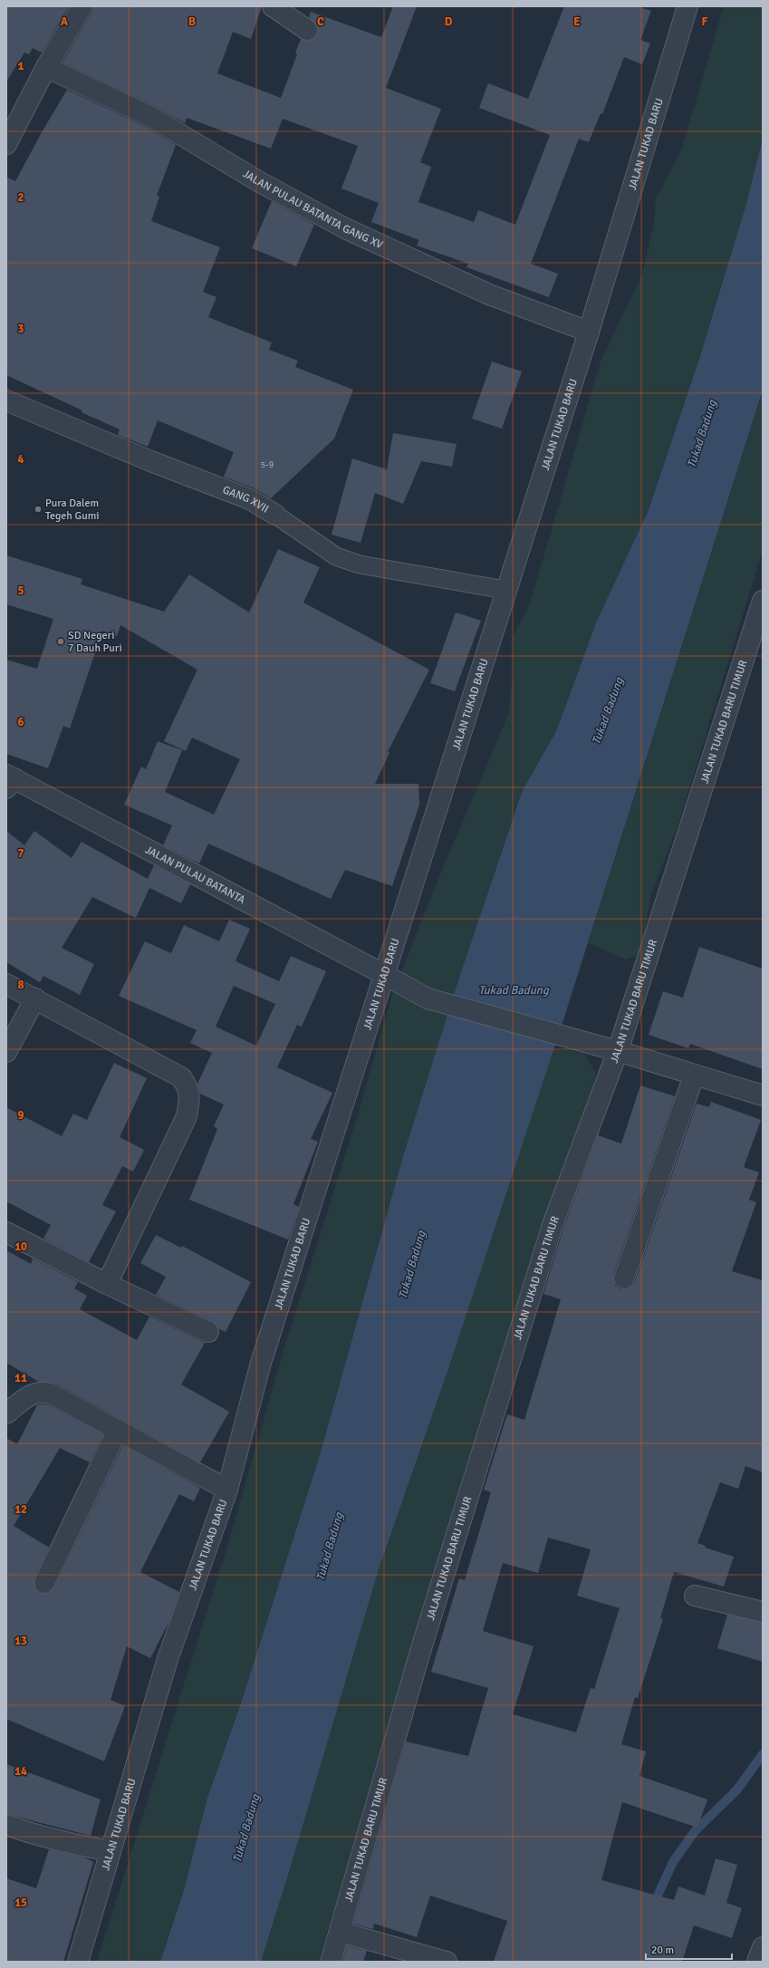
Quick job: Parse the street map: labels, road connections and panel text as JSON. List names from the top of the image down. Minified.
{"streets":{"street":["JALAN TUKAD BARU","JALAN PULAU BATANTA GANG XV","GANG XVII","JALAN TUKAD BARU TIMUR","JALAN PULAU BATANTA"]},"crossings":[["JALAN TUKAD BARU","JALAN PULAU BATANTA GANG XV"],["JALAN TUKAD BARU","GANG XVII"],["JALAN TUKAD BARU","JALAN PULAU BATANTA"],["JALAN TUKAD BARU TIMUR","JALAN PULAU BATANTA"]],"water":["Tukad Badung"],"places":["Pura Dalem Tegeh Gumi","SD Negeri 7 Dauh Puri"],"house_numbers":["5-9"],"scale_bar":"20 m","grid":{"columns":["A","B","C","D","E","F"],"rows":["1","2","3","4","5","6","7","8","9","10","11","12","13","14","15"]}}
